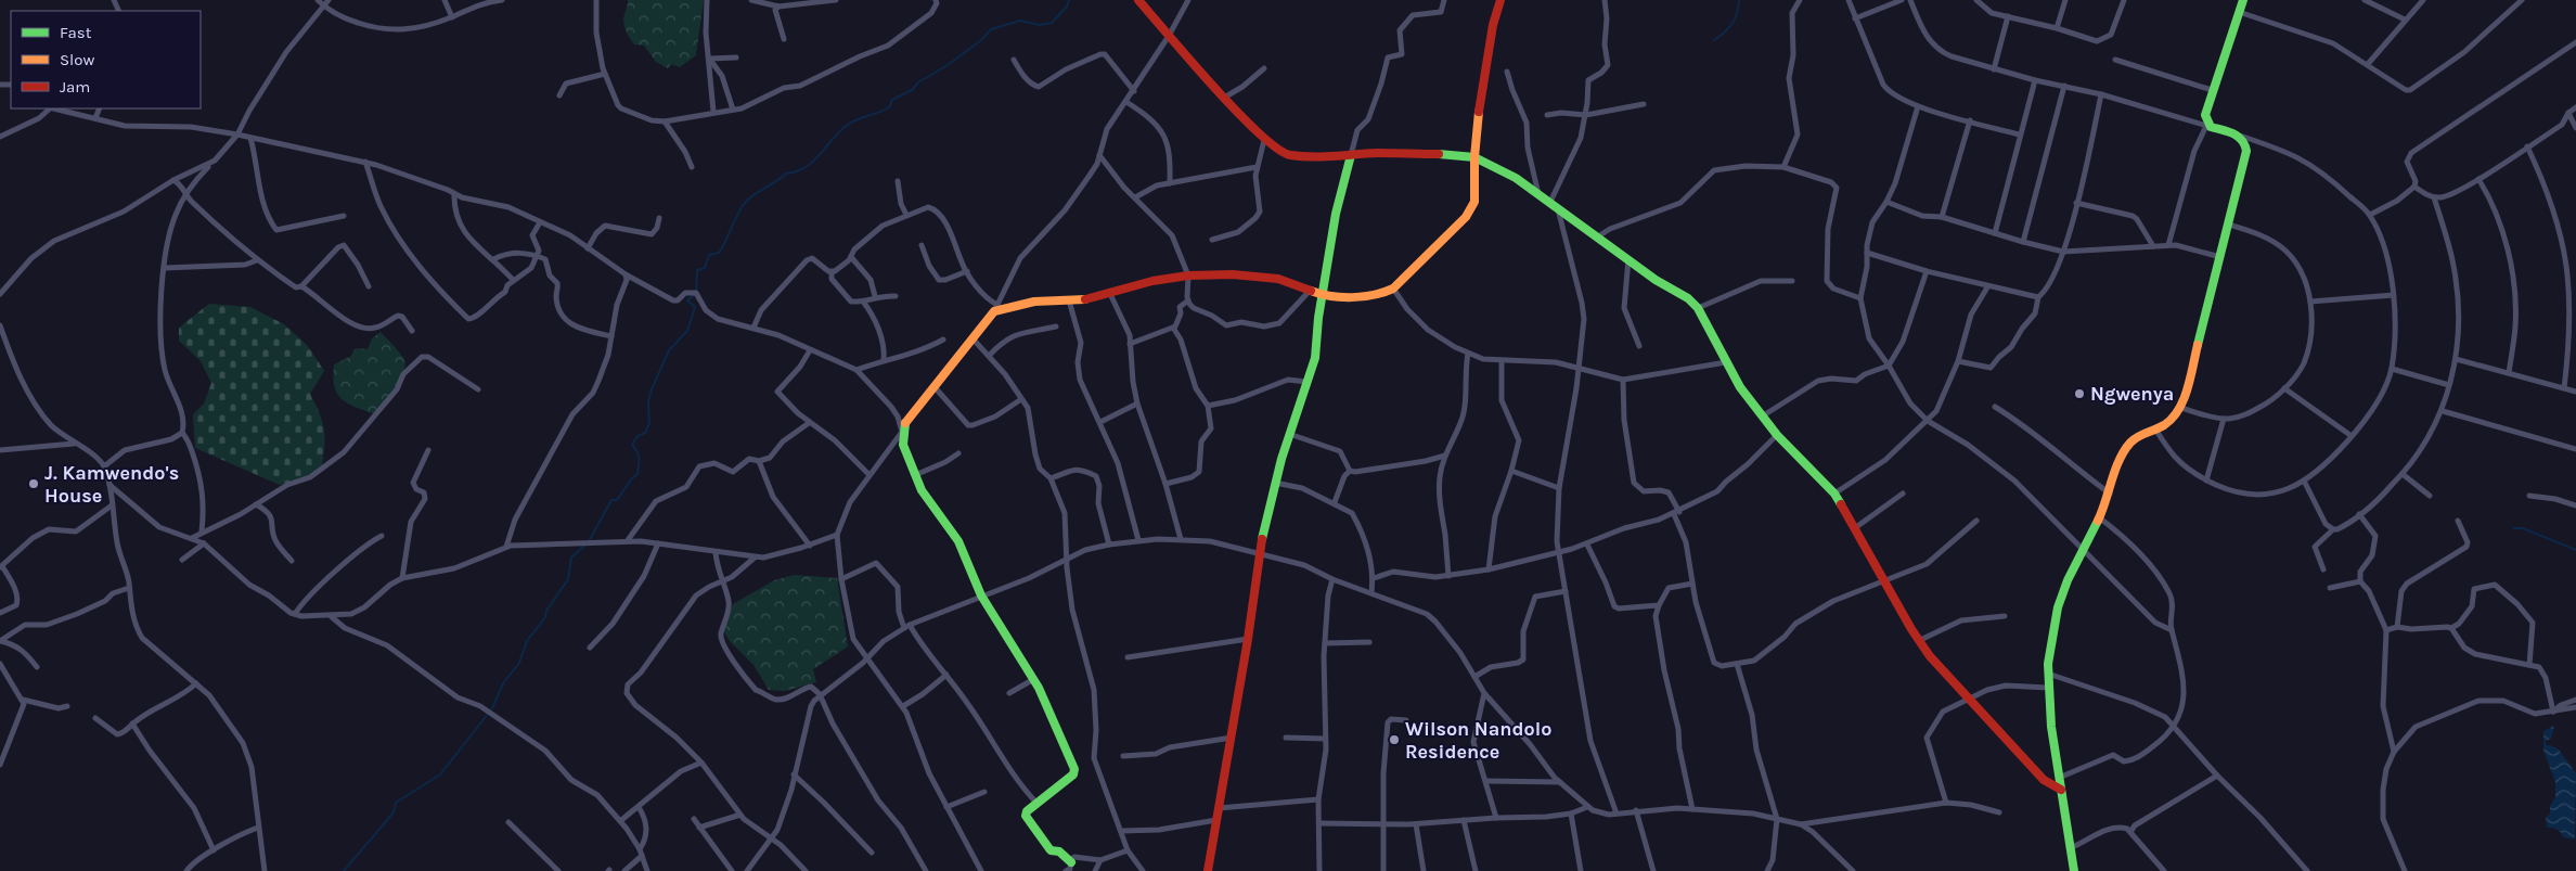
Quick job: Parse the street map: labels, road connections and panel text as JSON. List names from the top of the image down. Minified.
{"places":["Ngwenya","J. Kamwendo's House","Wilson Nandolo Residence"],"legend":["Fast","Slow","Jam"]}
